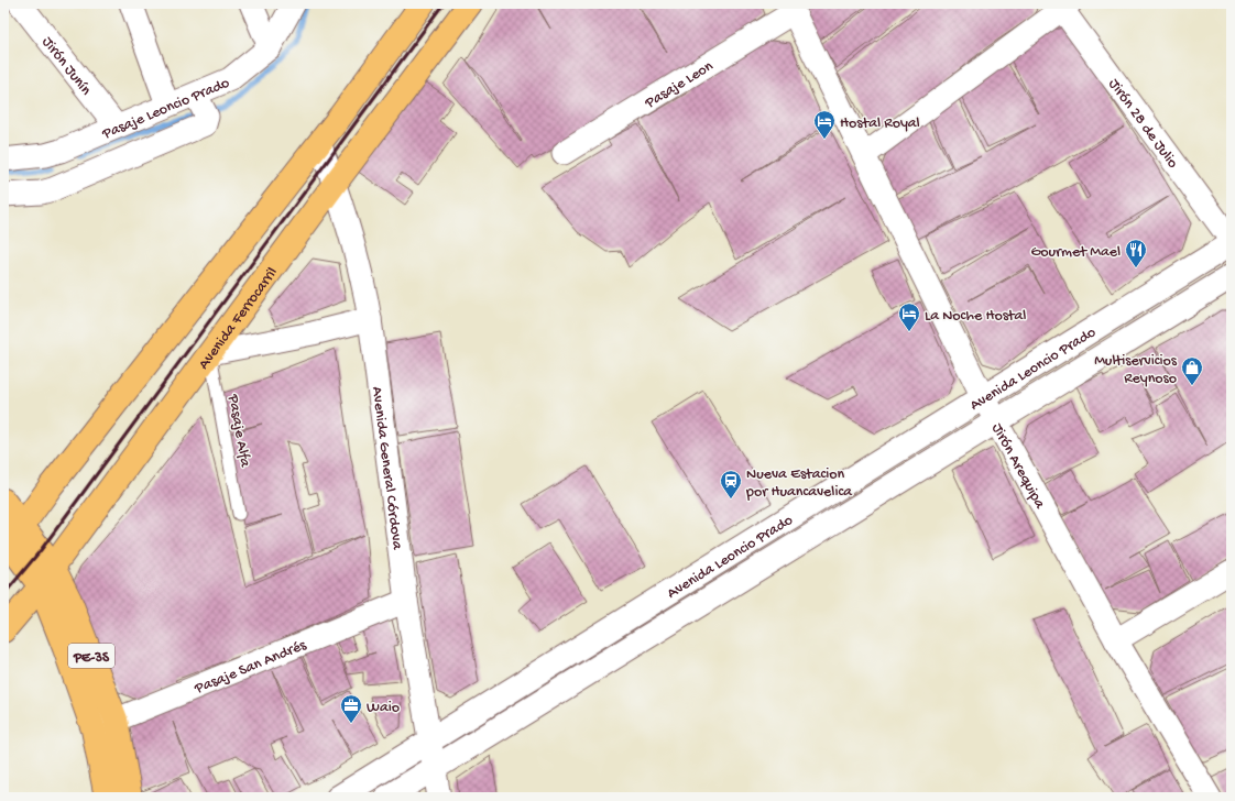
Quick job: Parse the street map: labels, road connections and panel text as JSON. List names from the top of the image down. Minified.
{"streets":{"main road":["Avenida Ferrocarril","PE-3S"],"street":["Jirón Junín","Pasaje Leon","Pasaje Leoncio Prado","Jirón 28 de Julio","Avenida Leoncio Prado","Jirón Arequipa","Avenida General Córdova","Pasaje San Andrés"],"lane":["Pasaje Alfa"]},"crossings":[["Jirón Junín","Pasaje Leoncio Prado"],["Pasaje Leon","Jirón Arequipa"],["Jirón 28 de Julio","Avenida Leoncio Prado"],["Avenida Ferrocarril","Pasaje Alfa"],["Avenida Ferrocarril","Avenida General Córdova"],["Avenida Ferrocarril","PE-3S"],["Avenida Leoncio Prado","Jirón Arequipa"],["Avenida Leoncio Prado","Avenida General Córdova"],["Avenida General Córdova","Pasaje San Andrés"],["PE-3S","Pasaje San Andrés"]],"places":{"hotel":["Hostal Royal","La Noche Hostal"],"restaurant":["Gourmet Mael"],"shop":["Multiservicios Reynoso"],"station":["Nueva Estacion por Huancavelica"],"office":["Waio"]}}
